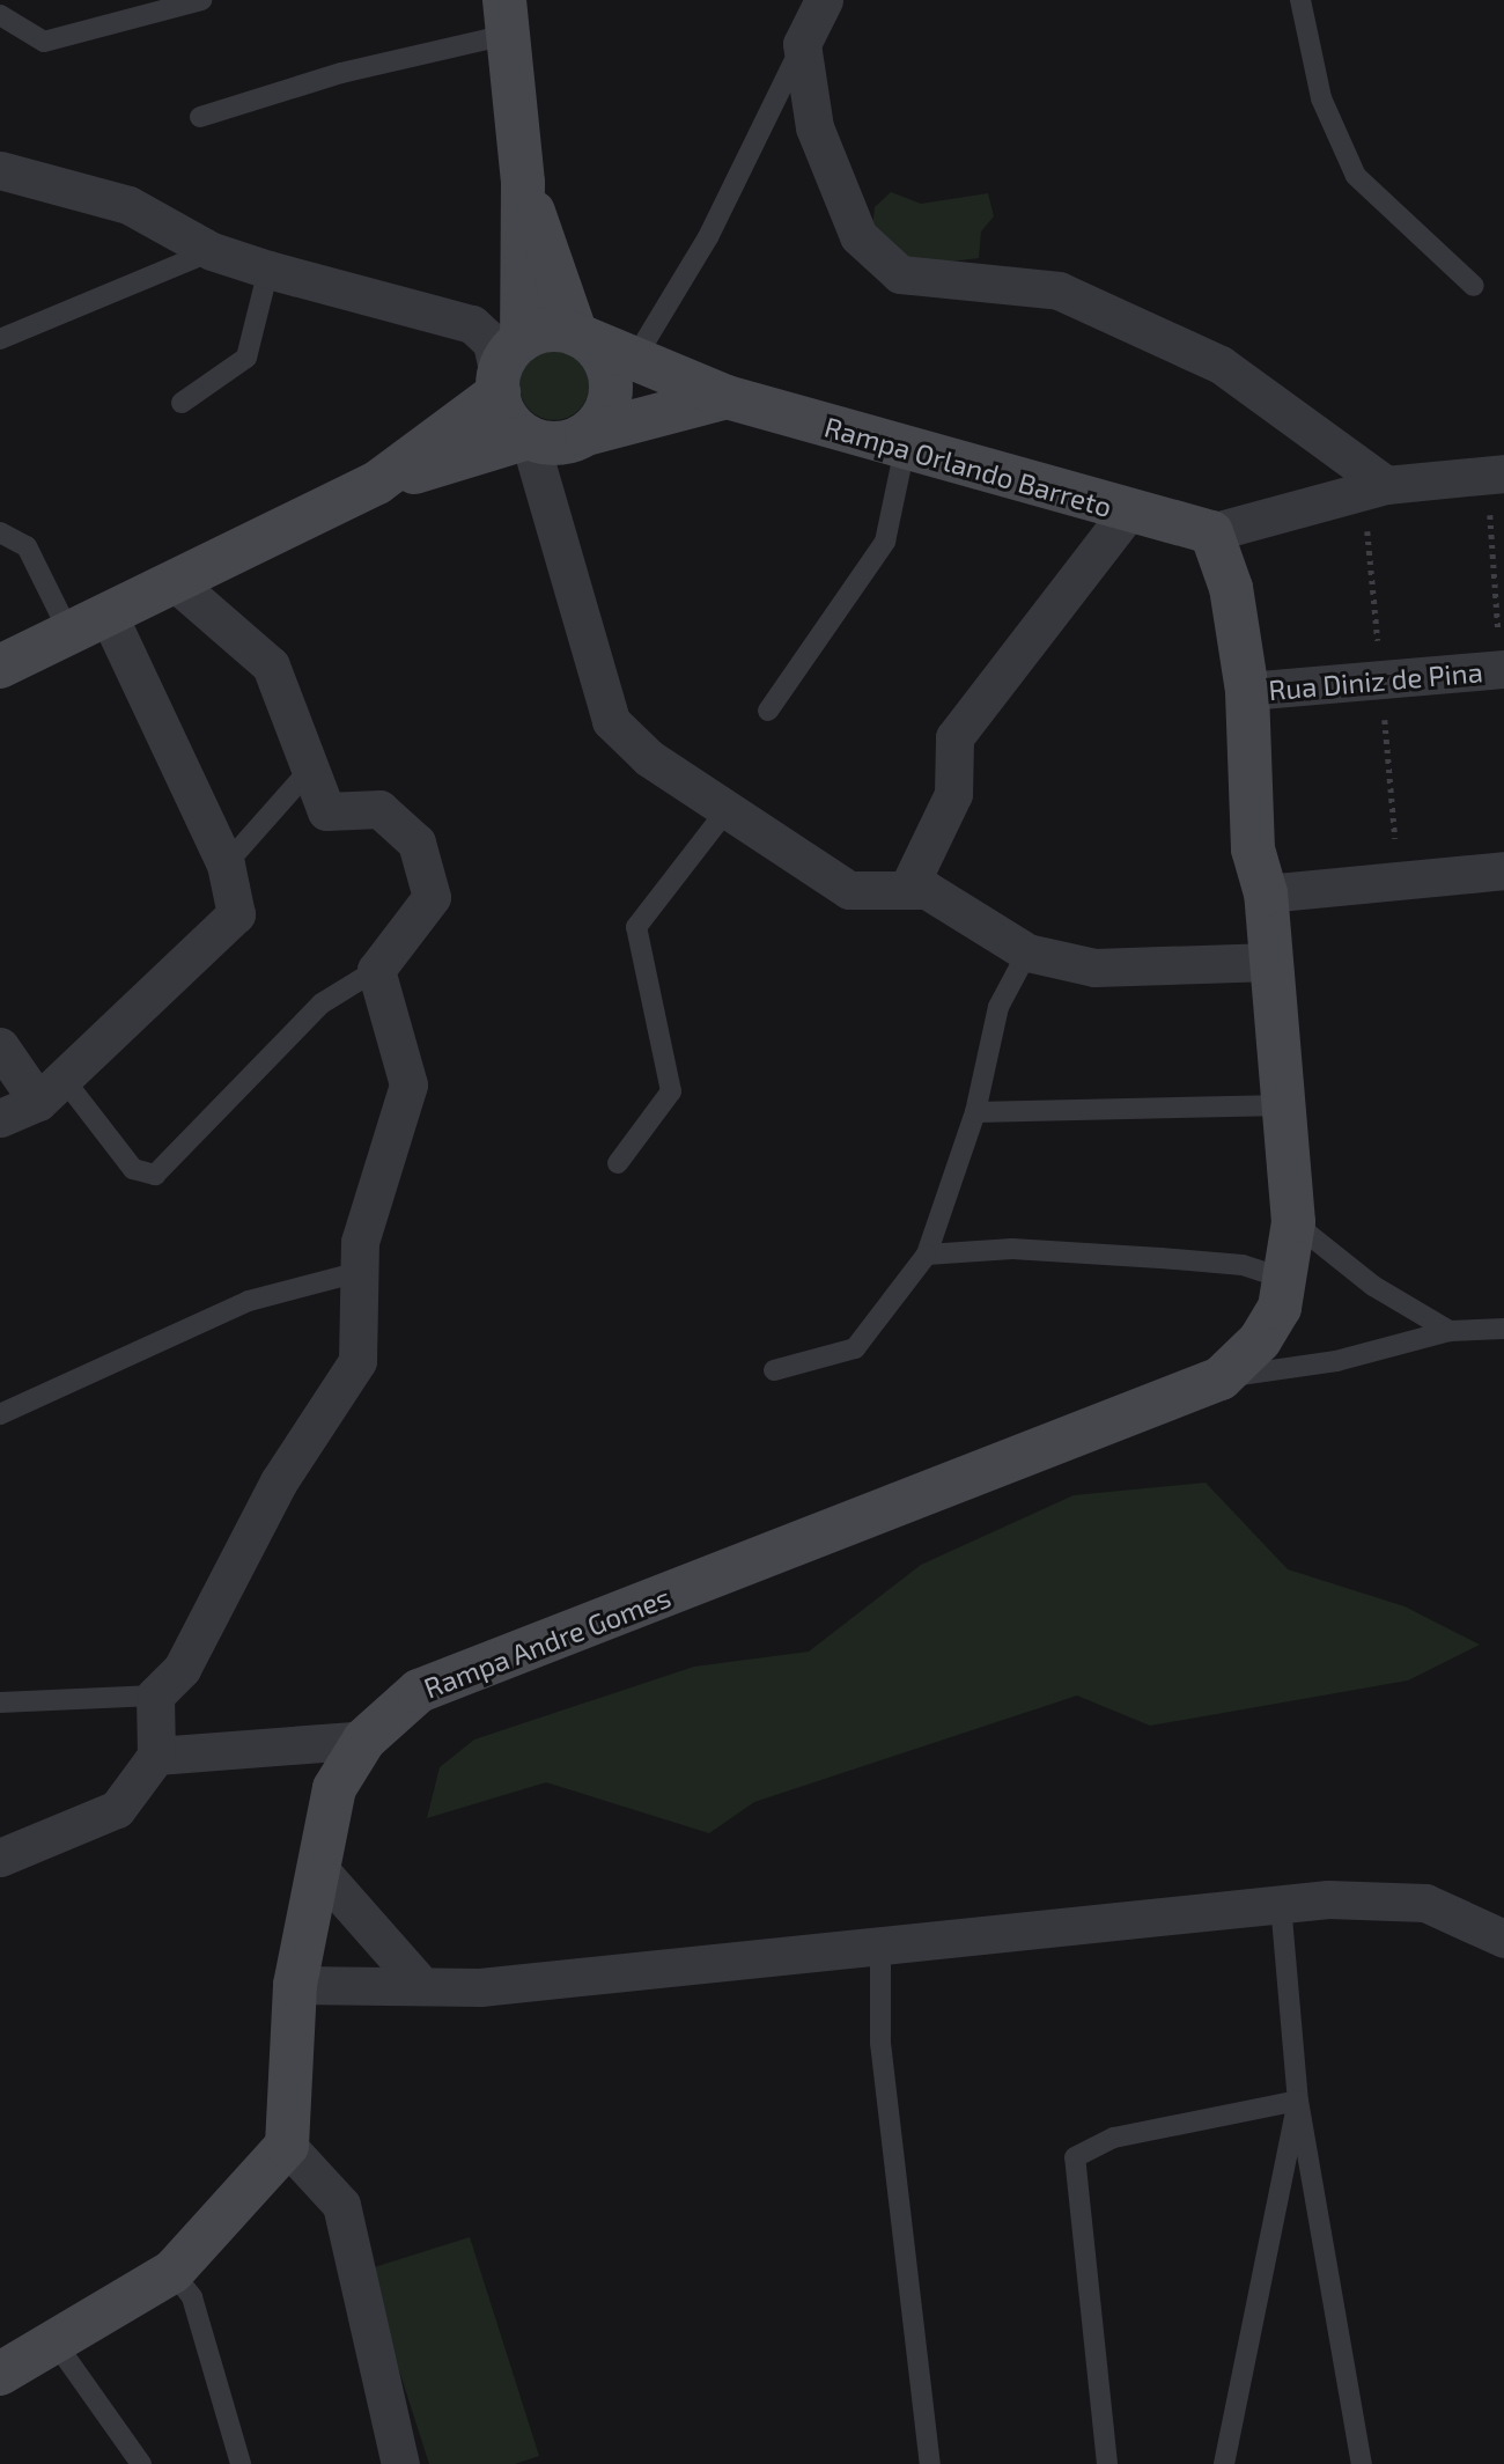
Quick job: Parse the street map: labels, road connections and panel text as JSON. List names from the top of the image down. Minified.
{"streets":{"street":["Rampa Orlando Barreto","Rua Diniz de Pina","Rampa Andre Gomes"]},"crossings":[["Rampa Orlando Barreto","Rampa Andre Gomes"],["Rua Diniz de Pina","Rampa Andre Gomes"]]}
